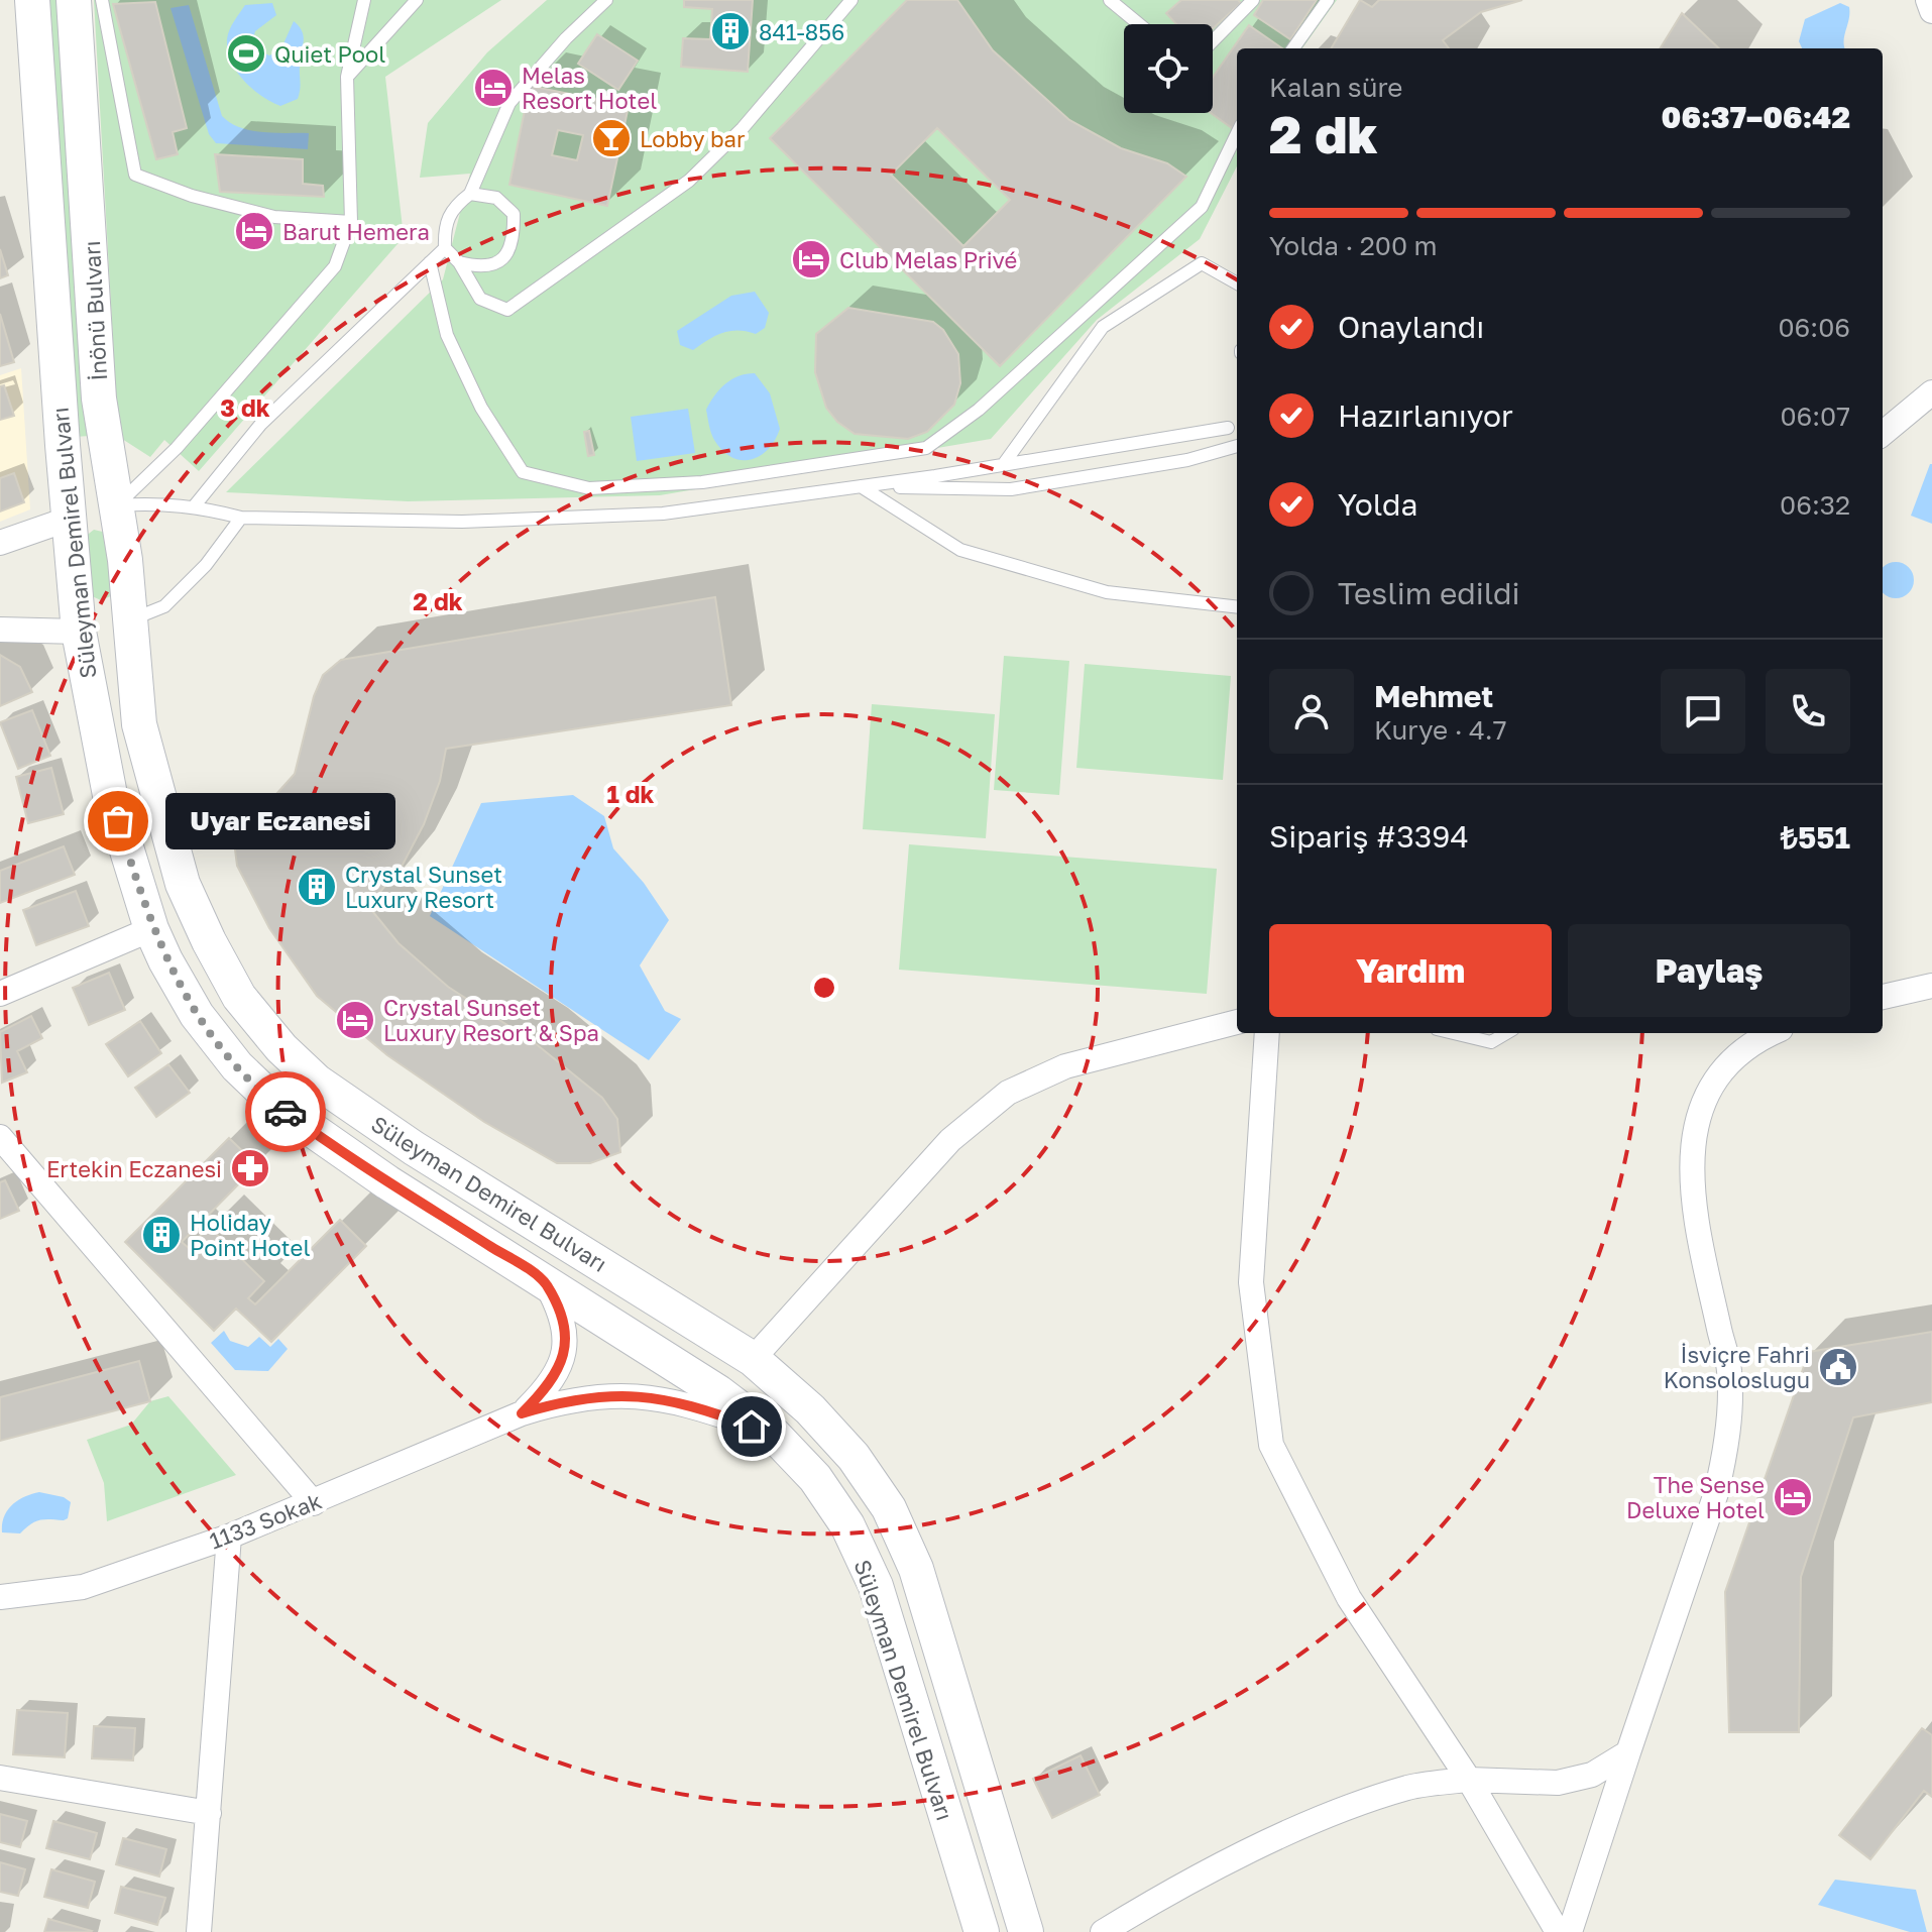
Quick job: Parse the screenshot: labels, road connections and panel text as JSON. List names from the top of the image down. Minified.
{"streets":{"main road":["İnönü Bulvarı","Süleyman Demirel Bulvarı"],"street":["1133 Sokak"]},"crossings":[["İnönü Bulvarı","Süleyman Demirel Bulvarı"]],"places":{"building":["841-856","Crystal Sunset Luxury Resort","Holiday Point Hotel"],"sports":["Quiet Pool"],"hotel":["Melas Resort Hotel","Barut Hemera","Club Melas Privé","Crystal Sunset Luxury Resort & Spa","The Sense Deluxe Hotel"],"bar":["Lobby bar"],"other":["Uyar Eczanesi"],"pharmacy":["Ertekin Eczanesi"],"public building":["İsviçre Fahri Konsolosluğu"]},"page":{"heading":["2 dk","Kalan süre","06:37–06:42"],"panel":["Mehmet","Kurye · 4.7","Sipariş #3394","₺551"],"bar":"Yolda · 200 m","list":[["Onaylandı","06:06"],["Hazırlanıyor","06:07"],["Yolda","06:32"],"Teslim edildi"],"bubble":"Uyar Eczanesi","buttons":["Yardım","Paylaş"]},"rings":["3 dk","2 dk","1 dk"]}
